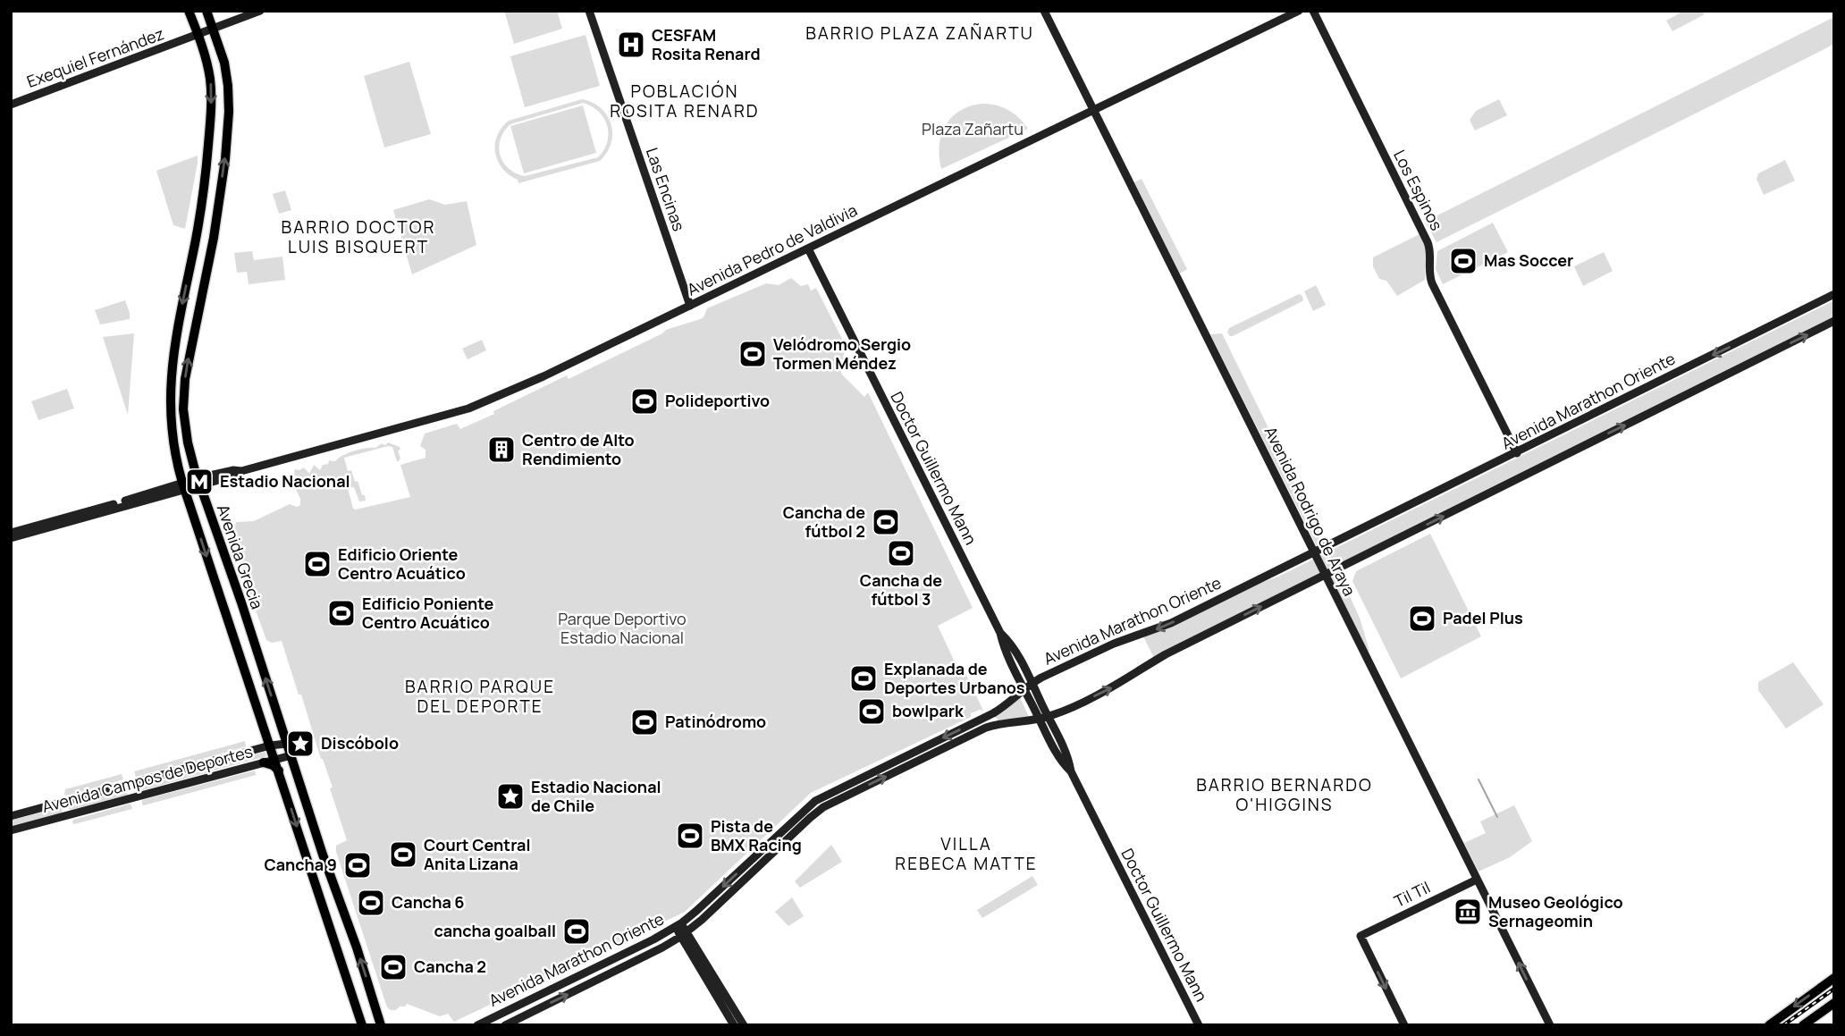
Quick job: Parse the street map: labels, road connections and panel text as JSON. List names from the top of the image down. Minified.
{"streets":{"main road":["Exequiel Fernández","Las Encinas","Los Espinos","Avenida Pedro de Valdivia","Avenida Marathon Oriente","Doctor Guillermo Mann","Avenida Rodrigo de Araya","Avenida Grecia","Avenida Campos de Deportes","Til Til"]},"crossings":[["Exequiel Fernández","Avenida Grecia"],["Las Encinas","Avenida Pedro de Valdivia"],["Los Espinos","Avenida Marathon Oriente"],["Avenida Pedro de Valdivia","Doctor Guillermo Mann"],["Avenida Pedro de Valdivia","Avenida Rodrigo de Araya"],["Avenida Pedro de Valdivia","Avenida Grecia"],["Avenida Marathon Oriente","Doctor Guillermo Mann"],["Avenida Marathon Oriente","Avenida Rodrigo de Araya"],["Avenida Rodrigo de Araya","Til Til"],["Avenida Grecia","Avenida Campos de Deportes"]],"districts":["BARRIO PLAZA ZAÑARTU","POBLACIÓN ROSITA RENARD","BARRIO DOCTOR LUIS BISQUERT","BARRIO PARQUE DEL DEPORTE","BARRIO BERNARDO O'HIGGINS","VILLA REBECA MATTE"],"parks":["Plaza Zañartu","Parque Deportivo Estadio Nacional"],"places":{"hospital":["CESFAM Rosita Renard"],"sports":["Mas Soccer","Velódromo Sergio Tormen Méndez","Polideportivo","Cancha de fútbol 2","Cancha de fútbol 3","Edificio Oriente Centro Acuático","Edificio Poniente Centro Acuático","Padel Plus","Explanada de Deportes Urbanos","bowlpark","Patinódromo","Pista de BMX Racing","Court Central Anita Lizana","Cancha 9","Cancha 6","cancha goalball","Cancha 2"],"building":["Centro de Alto Rendimiento"],"metro station":["Estadio Nacional"],"place":["Discóbolo","Estadio Nacional de Chile"],"museum":["Museo Geológico Sernageomin"]}}
